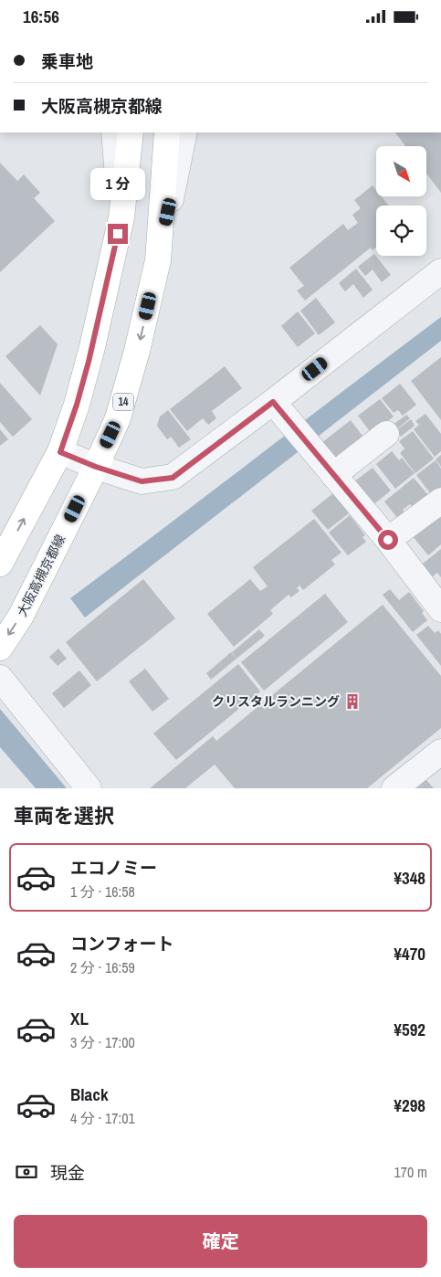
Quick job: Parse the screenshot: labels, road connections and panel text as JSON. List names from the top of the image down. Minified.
{"streets":{"main road":["14","大阪高槻京都線"]},"places":{"building":["クリスタルランニング"]},"north":"bottom right","page":{"status":"16:56","banner":["乗車地","大阪高槻京都線"],"bubble":"1 分","heading":"車両を選択","list":[{"name":"エコノミー","note":"1 分 · 16:58","value":"¥348"},{"name":"コンフォート","note":"2 分 · 16:59","value":"¥470"},{"name":"XL","note":"3 分 · 17:00","value":"¥592"},{"name":"Black","note":"4 分 · 17:01","value":"¥298"}],"pay":["現金","170 m"],"buttons":"確定"}}
